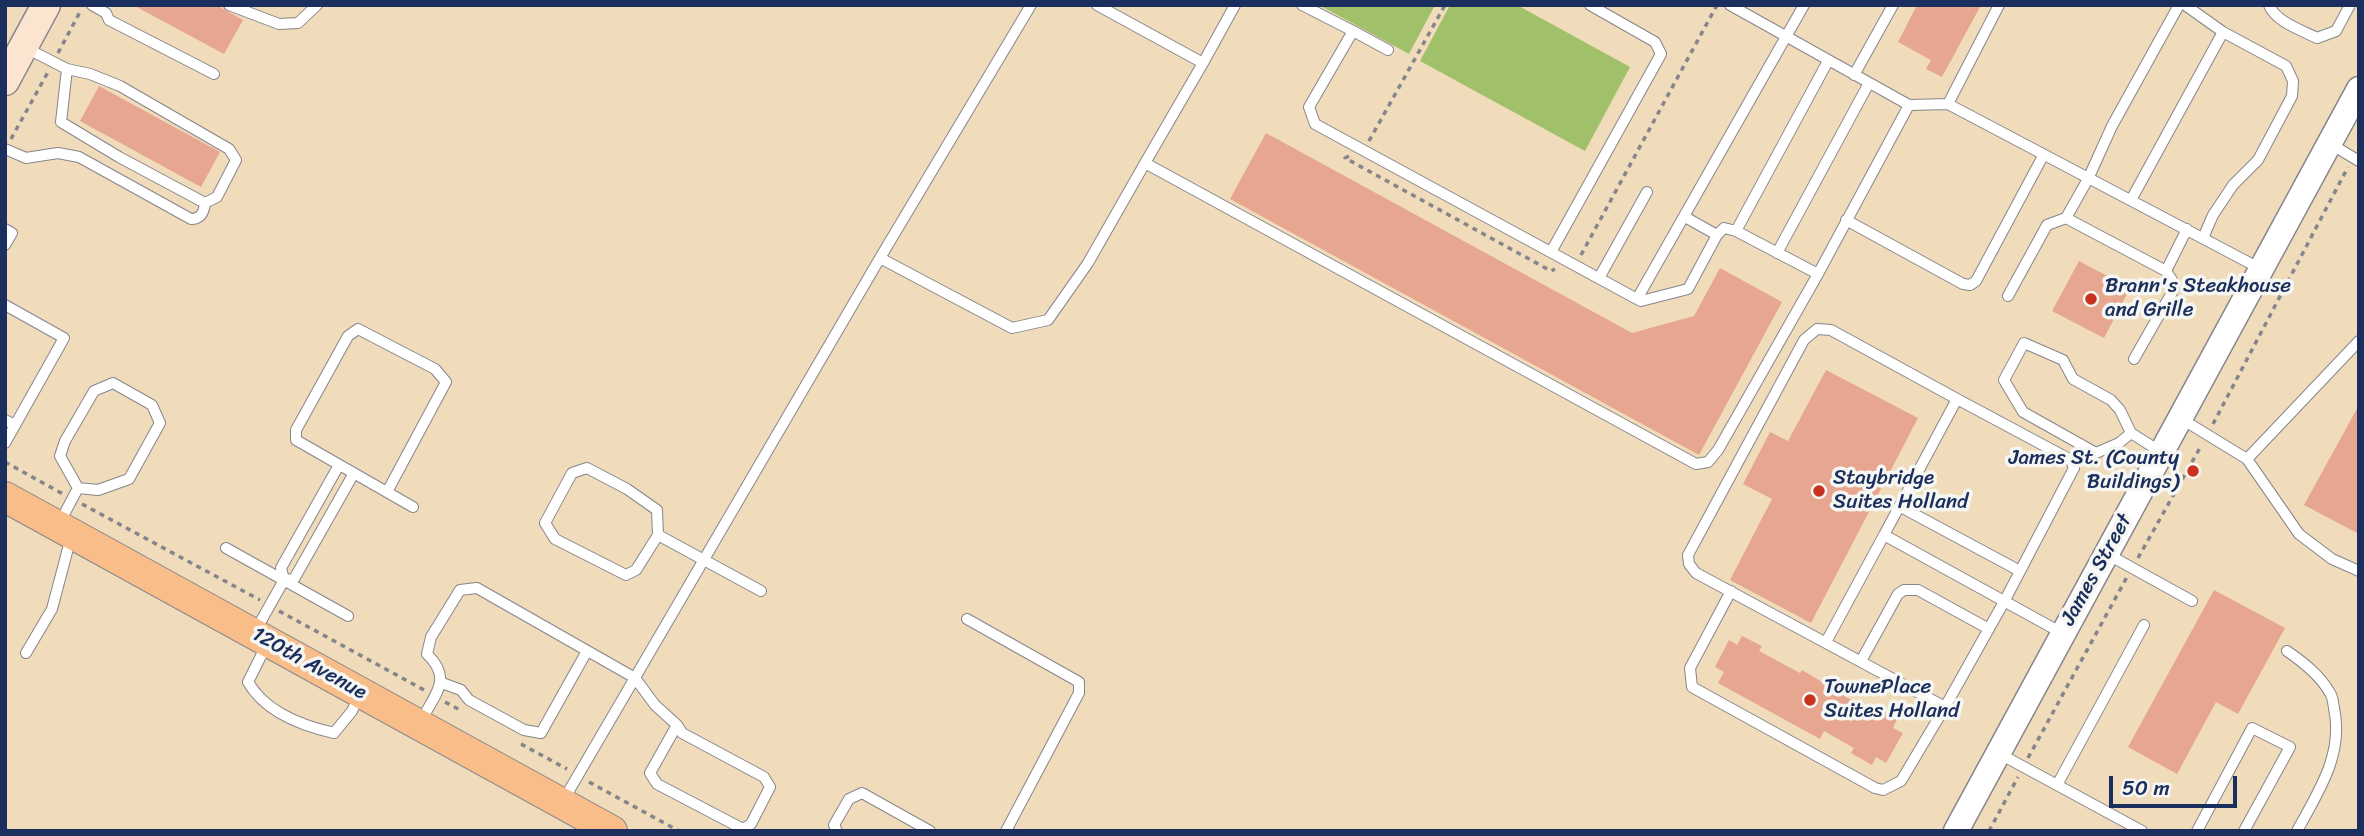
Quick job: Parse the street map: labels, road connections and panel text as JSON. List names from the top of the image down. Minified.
{"streets":{"main road":["120th Avenue"],"street":["James Street"]},"places":["Brann's Steakhouse and Grille","James St. (County Buildings)","Staybridge Suites Holland","TownePlace Suites Holland"],"scale_bar":"50 m"}
